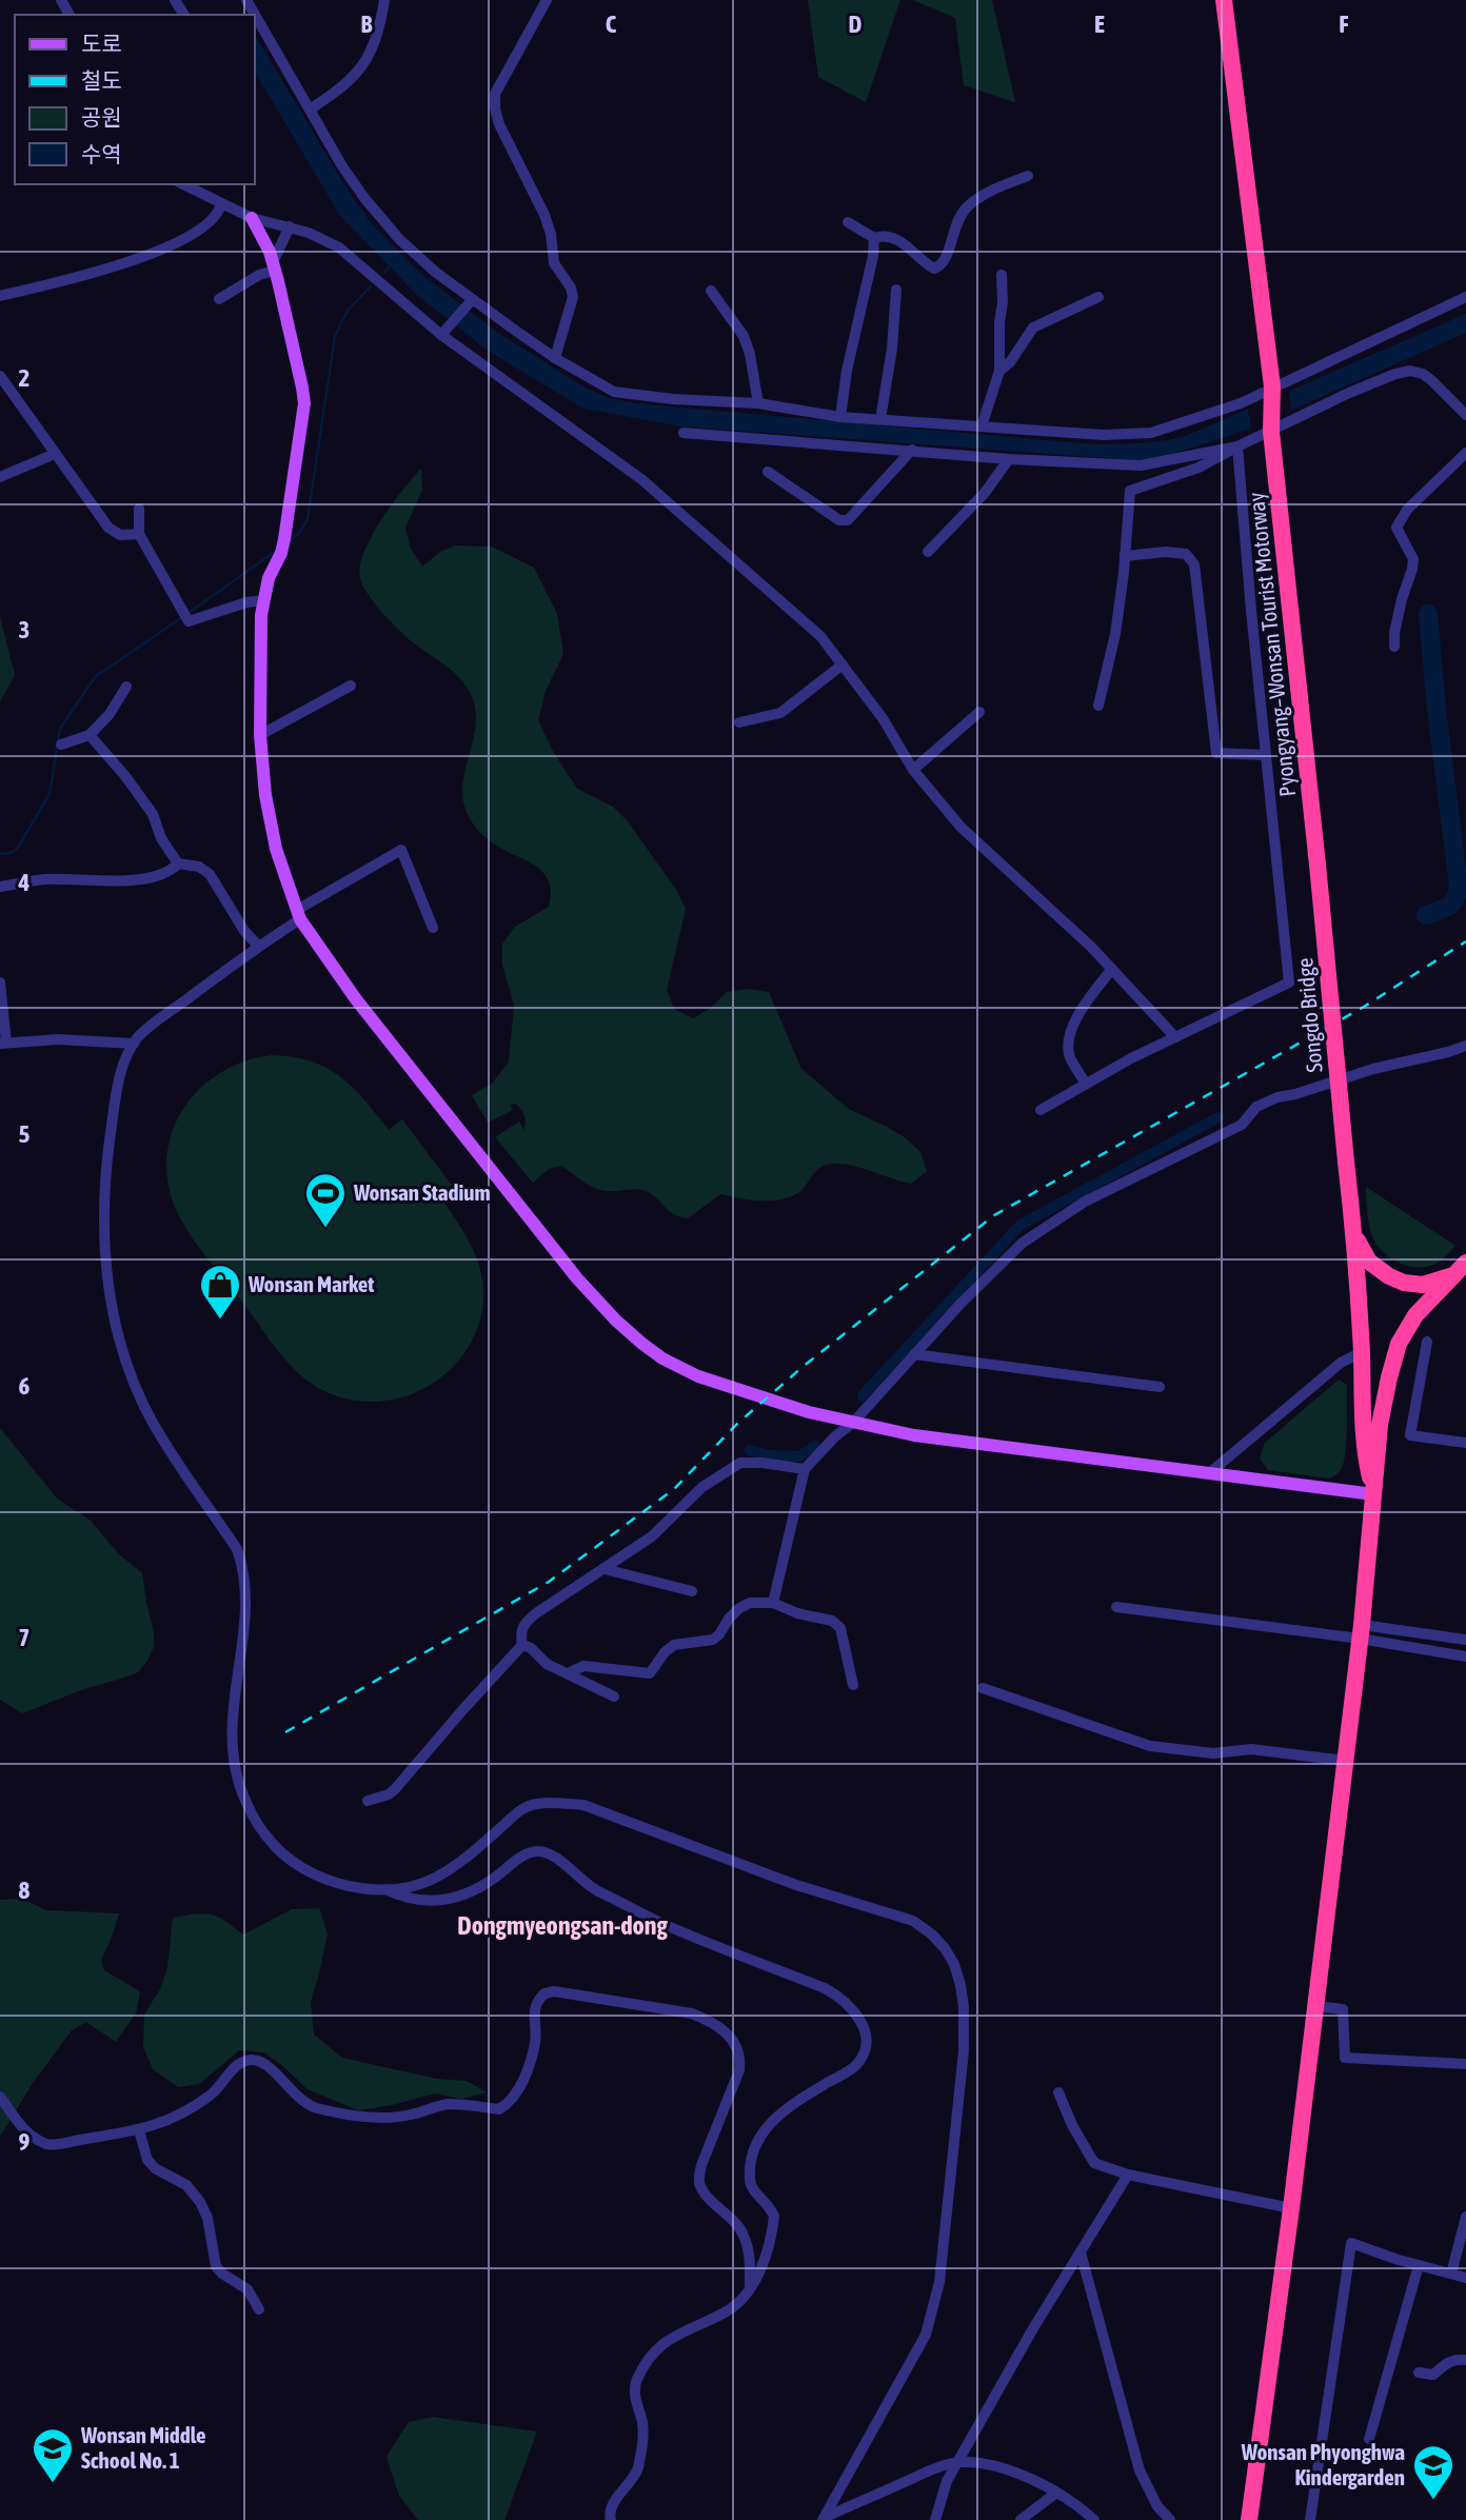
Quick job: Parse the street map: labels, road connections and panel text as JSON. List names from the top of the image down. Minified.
{"streets":{"highway":["Pyongyang–Wonsan Tourist Motorway","Songdo Bridge"]},"crossings":[["Pyongyang–Wonsan Tourist Motorway","Songdo Bridge"]],"districts":["Dongmyeongsan-dong"],"places":{"sports":["Wonsan Stadium"],"shop":["Wonsan Market"],"school or university":["Wonsan Middle School No. 1","Wonsan Phyonghwa Kindergarden"]},"legend":["도로","철도","공원","수역"],"grid":{"columns":["B","C","D","E","F"],"rows":["2","3","4","5","6","7","8","9"]}}
